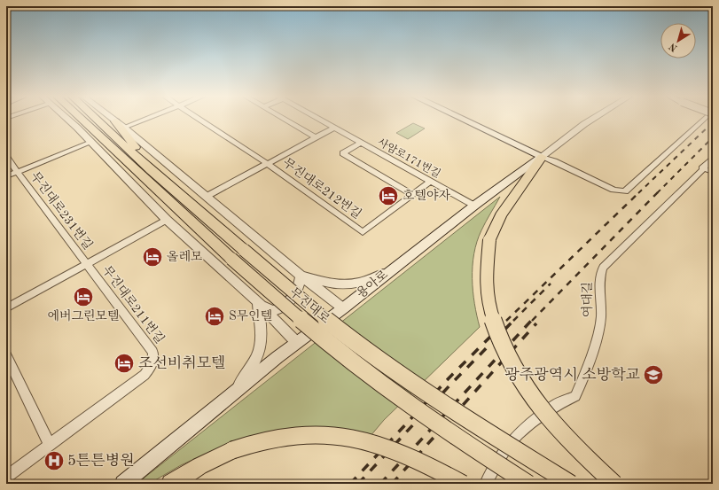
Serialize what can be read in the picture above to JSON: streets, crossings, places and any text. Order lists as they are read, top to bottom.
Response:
{
  "streets": {
    "main road": ["용아로", "무진대로"],
    "street": [
      "사암로171번길",
      "무진대로212번길",
      "무진대로231번길",
      "여대길",
      "무진대로211번길"
    ]
  },
  "crossings": [
    ["사암로171번길", "무진대로212번길"],
    ["사암로171번길", "용아로"],
    ["무진대로212번길", "무진대로"],
    ["무진대로231번길", "무진대로211번길"],
    ["용아로", "무진대로"]
  ],
  "places": {
    "hotel": [
      "호텔야자",
      "올레모",
      "에버그린모텔",
      "S무인텔",
      "조선비취모텔"
    ],
    "school or university": ["광주광역시 소방학교"],
    "hospital": ["5튼튼병원"]
  },
  "north": "bottom left"
}
